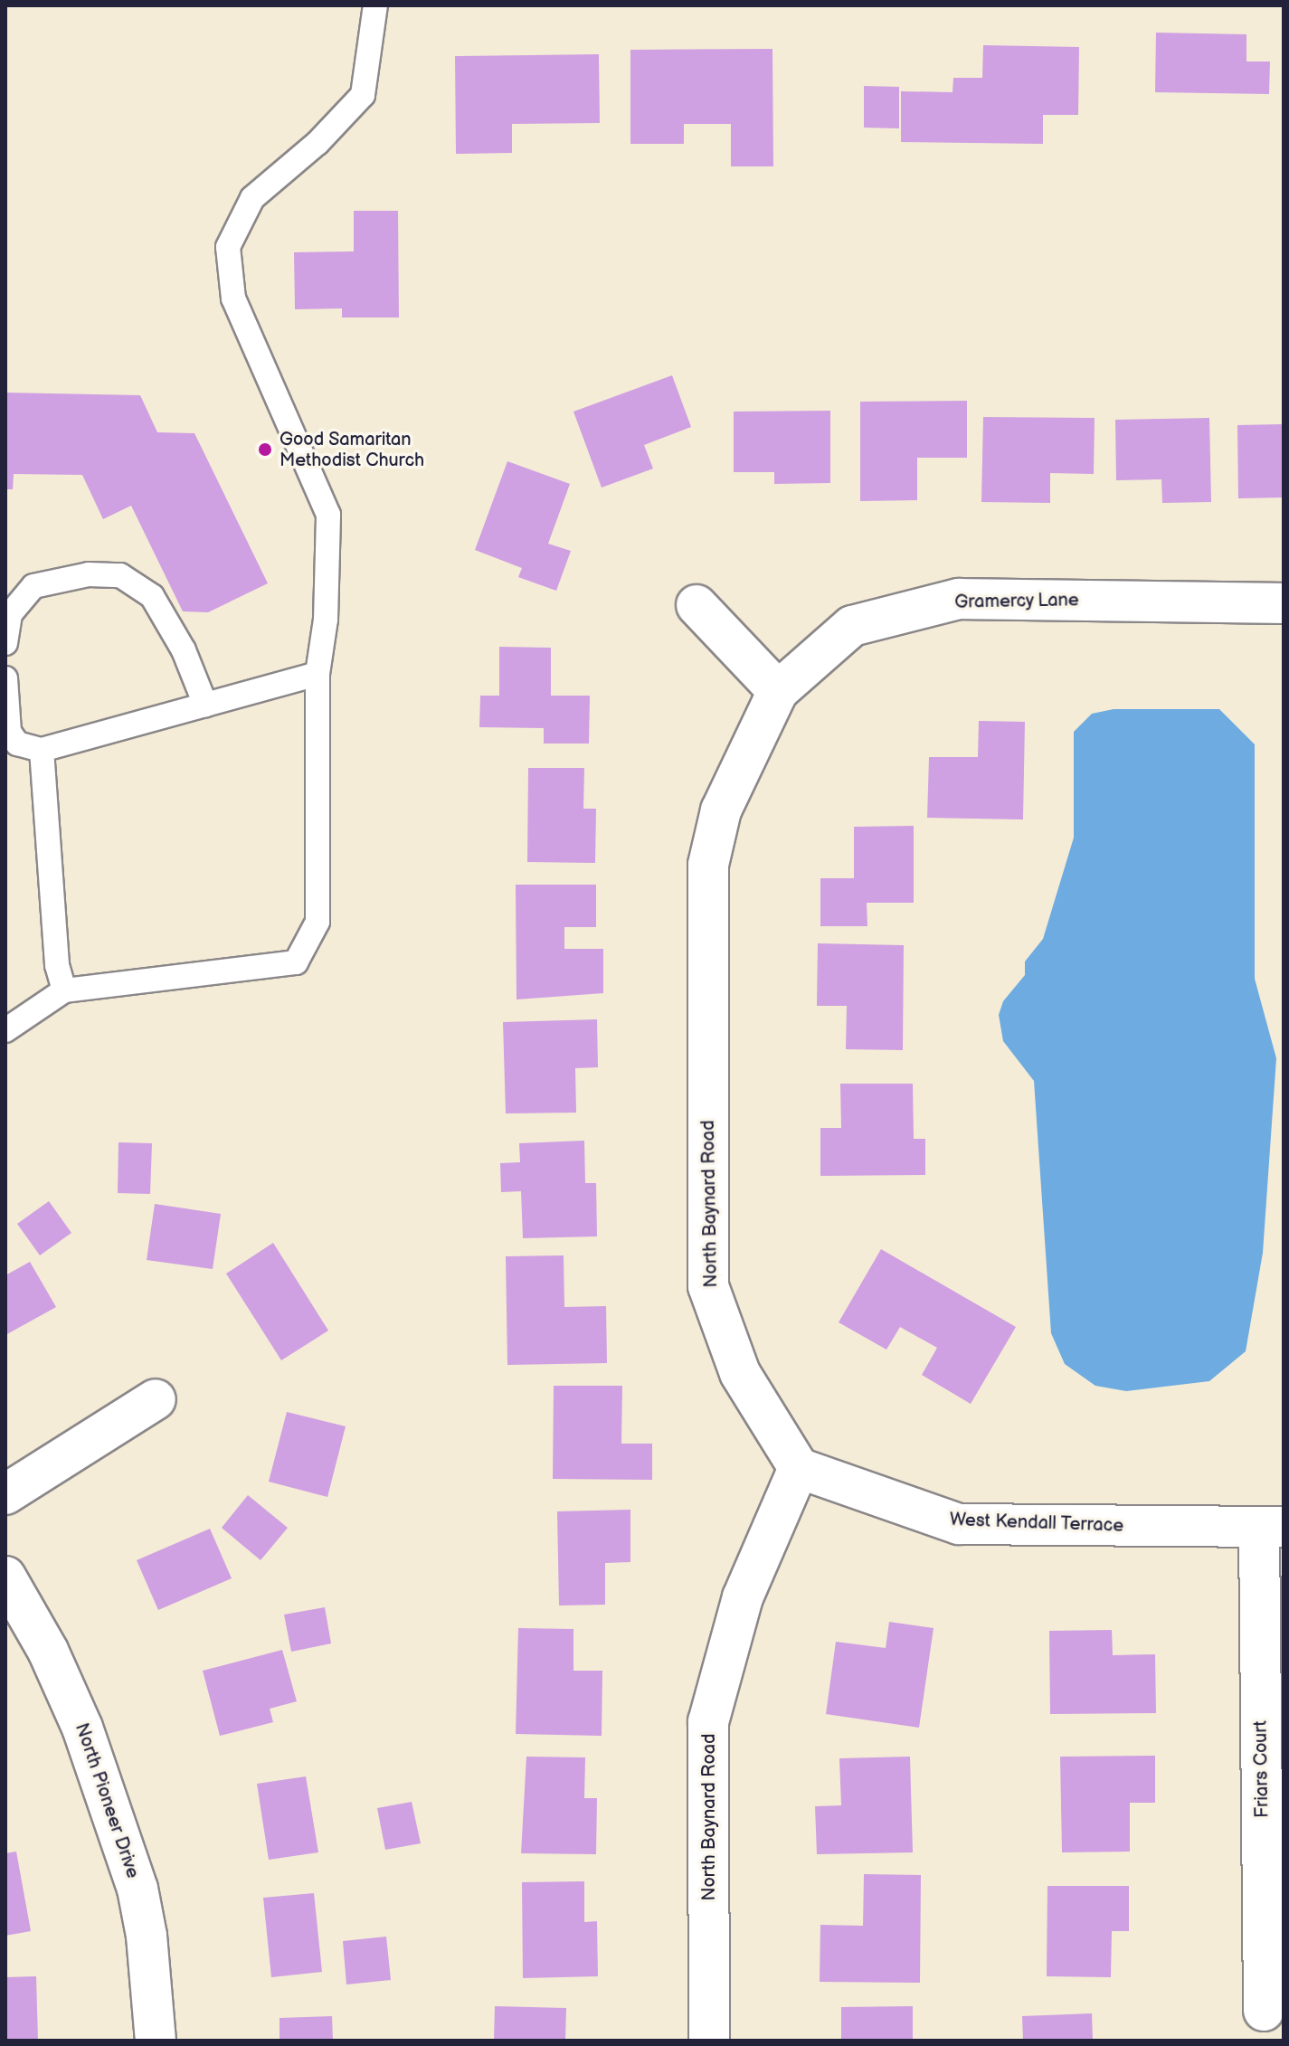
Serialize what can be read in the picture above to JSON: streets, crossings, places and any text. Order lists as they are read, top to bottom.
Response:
{
  "streets": {
    "street": [
      "Gramercy Lane",
      "North Baynard Road",
      "West Kendall Terrace",
      "Friars Court",
      "North Pioneer Drive"
    ]
  },
  "crossings": [
    ["Gramercy Lane", "North Baynard Road"],
    ["North Baynard Road", "West Kendall Terrace"],
    ["West Kendall Terrace", "Friars Court"]
  ],
  "places": ["Good Samaritan Methodist Church"]
}
